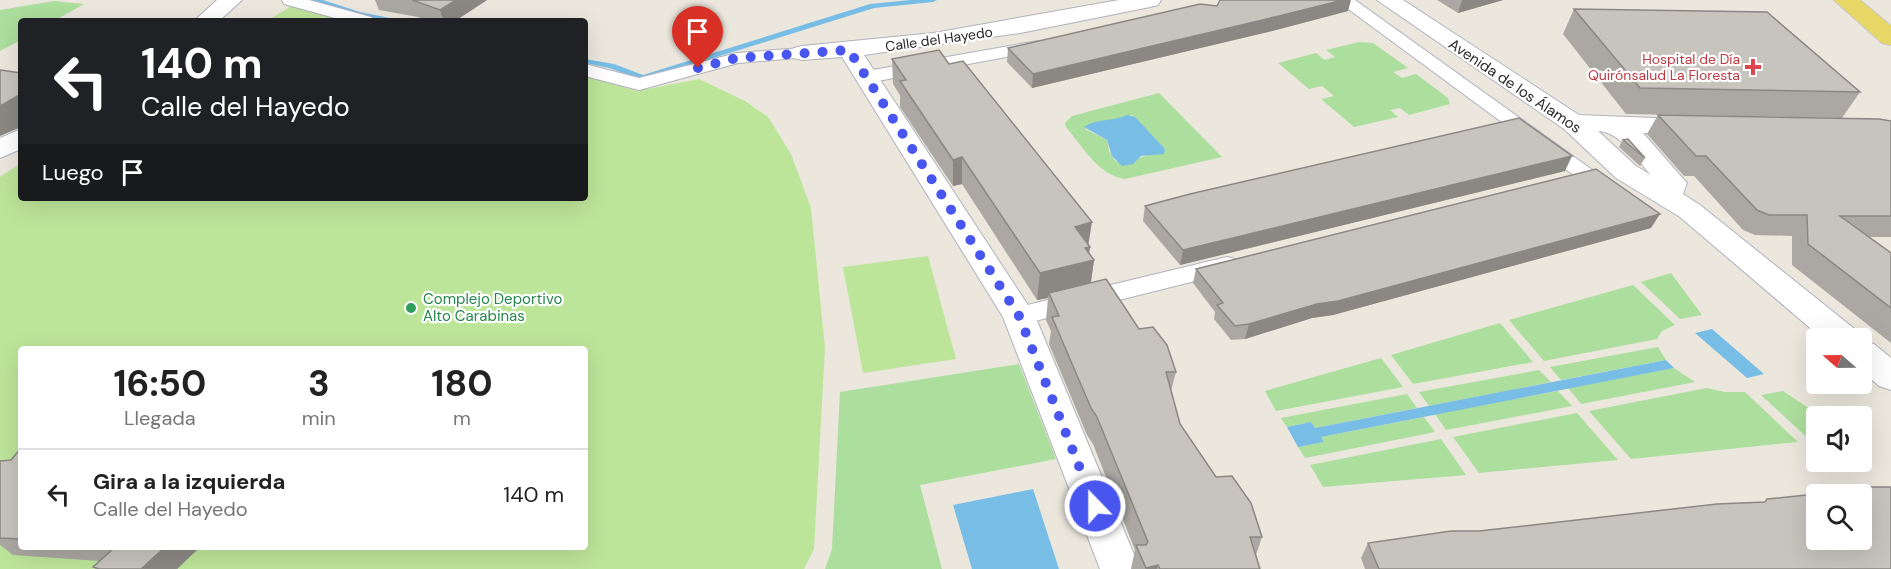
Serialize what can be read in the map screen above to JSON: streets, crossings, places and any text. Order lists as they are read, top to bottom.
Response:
{
  "streets": {
    "street": ["Calle del Hayedo", "Avenida de los Álamos"]
  },
  "places": {
    "health": ["Hospital de Día Quirónsalud La Floresta"],
    "other": ["Complejo Deportivo Alto Carabinas"]
  },
  "north": "left",
  "page": {
    "turn": ["140 m", "Calle del Hayedo"],
    "then": "Luego",
    "eta": [
      "16:50",
      "Llegada",
      "3",
      "min",
      "180",
      "m"
    ],
    "list": [
      {
        "name": "Gira a la izquierda",
        "note": "Calle del Hayedo",
        "value": "140 m"
      }
    ]
  }
}
